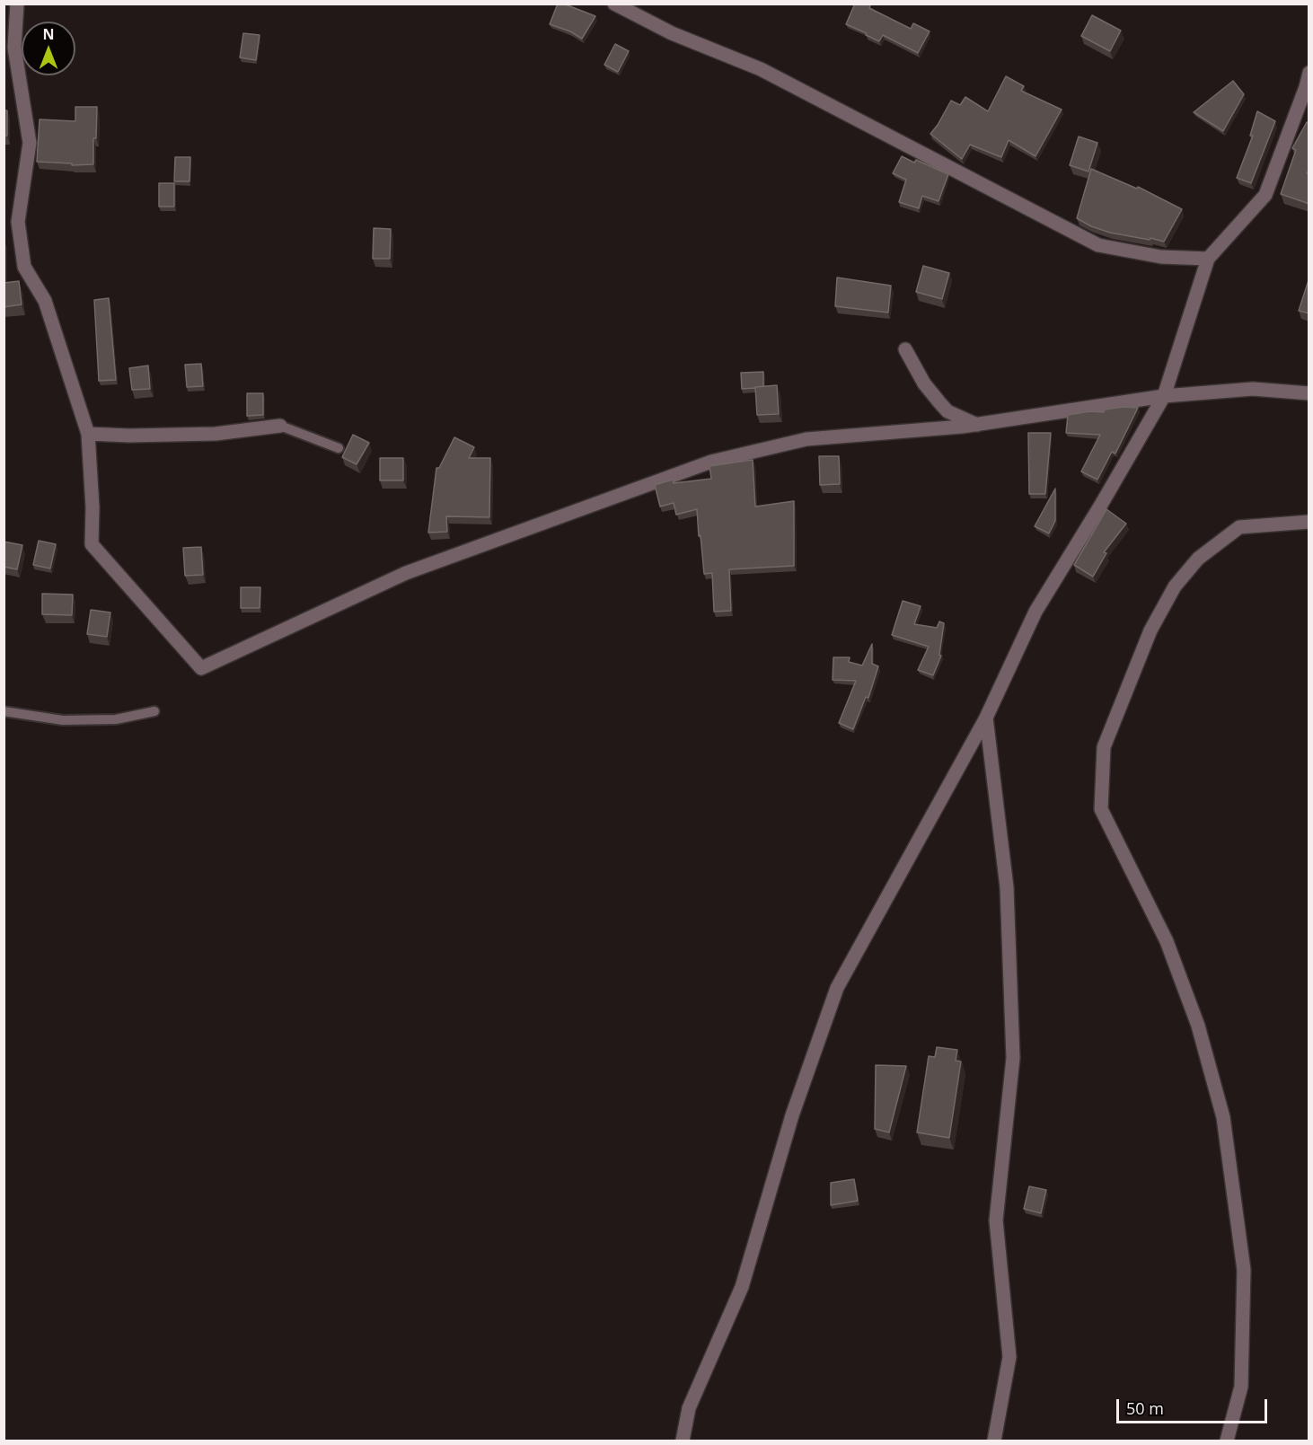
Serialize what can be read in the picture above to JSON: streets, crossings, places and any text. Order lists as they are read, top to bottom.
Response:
{
  "scale_bar": "50 m",
  "north": "top"
}
